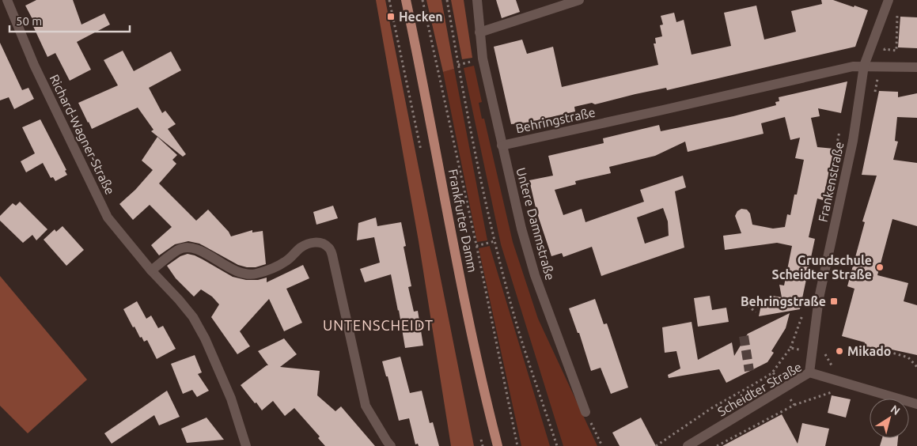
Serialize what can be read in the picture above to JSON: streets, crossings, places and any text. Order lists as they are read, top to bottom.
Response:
{
  "streets": {
    "main road": ["Frankfurter Damm"],
    "street": [
      "Behringstraße",
      "Richard-Wagner-Straße",
      "Frankenstraße",
      "Untere Dammstraße",
      "Scheidter Straße"
    ]
  },
  "crossings": [
    ["Behringstraße", "Frankenstraße"],
    ["Behringstraße", "Untere Dammstraße"],
    ["Frankenstraße", "Scheidter Straße"]
  ],
  "districts": ["UNTENSCHEIDT"],
  "places": {
    "transit": ["Hecken", "Behringstraße"],
    "other": ["Grundschule Scheidter Straße", "Mikado"]
  },
  "scale_bar": "50 m",
  "north": "top right"
}
